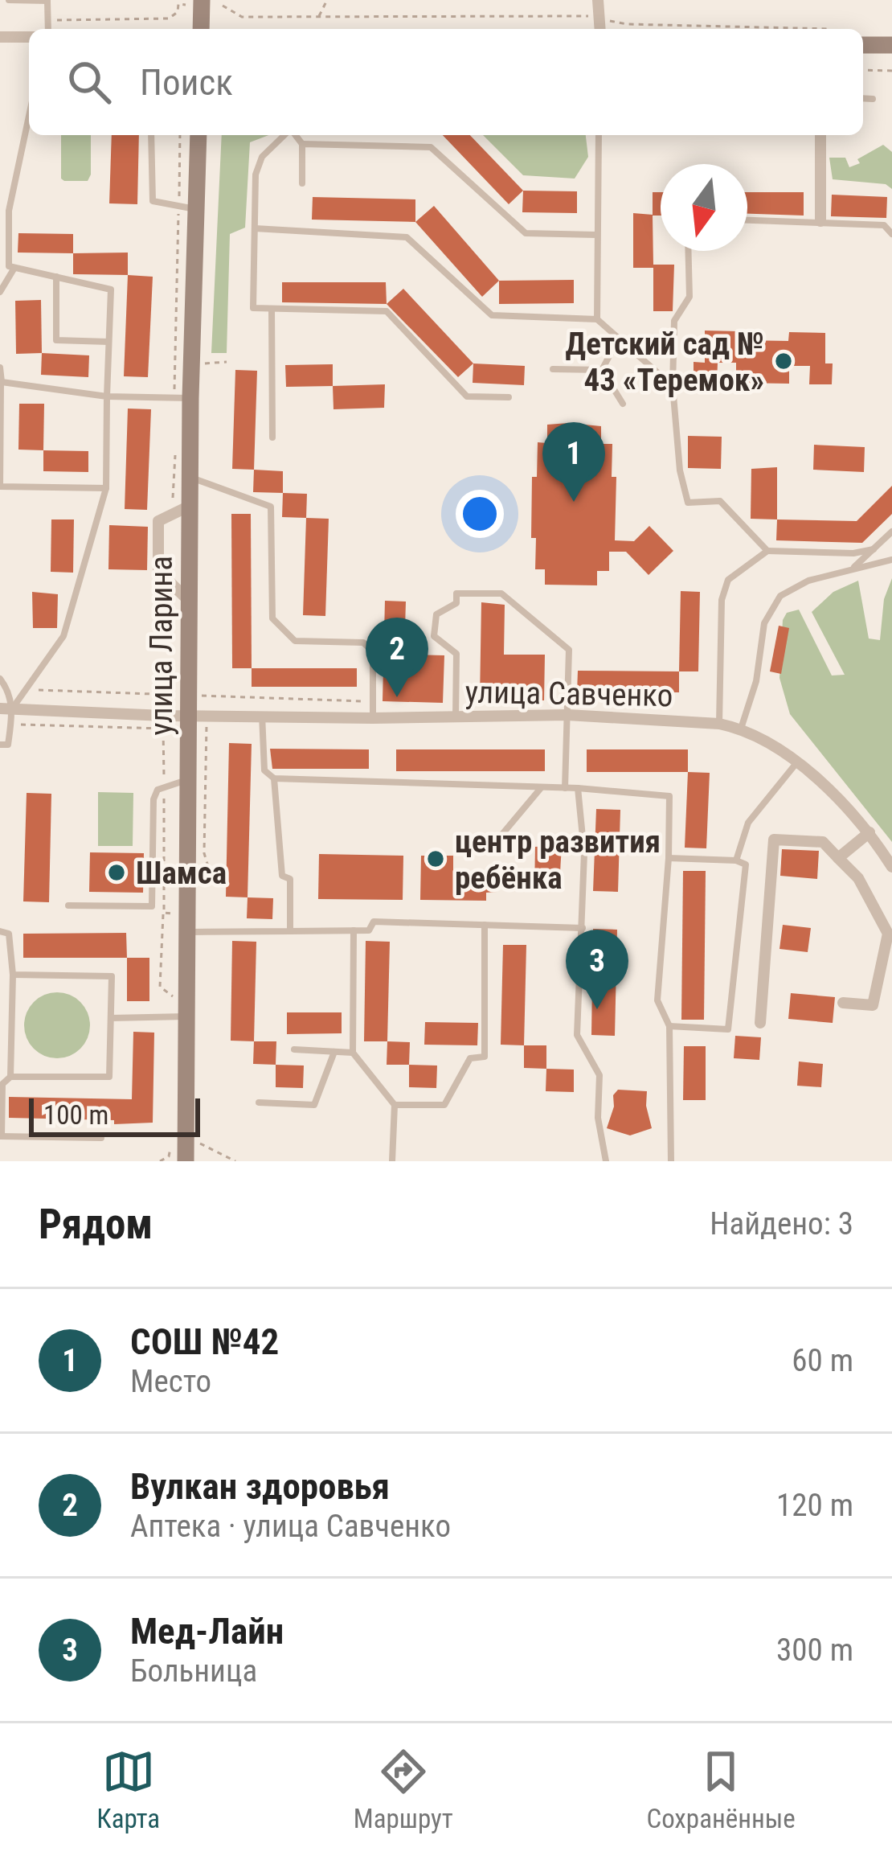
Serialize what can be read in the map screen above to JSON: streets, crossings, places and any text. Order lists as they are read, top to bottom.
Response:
{
  "streets": {
    "main road": ["улица Ларина"],
    "street": ["улица Савченко"]
  },
  "crossings": [
    ["улица Ларина", "улица Савченко"]
  ],
  "places": ["Детский сад № 43 «Теремок»", "центр развития ребёнка", "Шамса"],
  "scale_bar": "100 m",
  "north": "bottom",
  "page": {
    "search": "Поиск",
    "pins": ["1", "2", "3"],
    "scale": "100 m",
    "heading": ["Рядом", "Найдено: 3"],
    "list": [
      {
        "mark": "1",
        "name": "СОШ №42",
        "note": "Место",
        "value": "60 m"
      },
      {
        "mark": "2",
        "name": "Вулкан здоровья",
        "note": "Аптека · улица Савченко",
        "value": "120 m"
      },
      {
        "mark": "3",
        "name": "Мед-Лайн",
        "note": "Больница",
        "value": "300 m"
      }
    ],
    "nav": ["Карта", "Маршрут", "Сохранённые"]
  }
}
